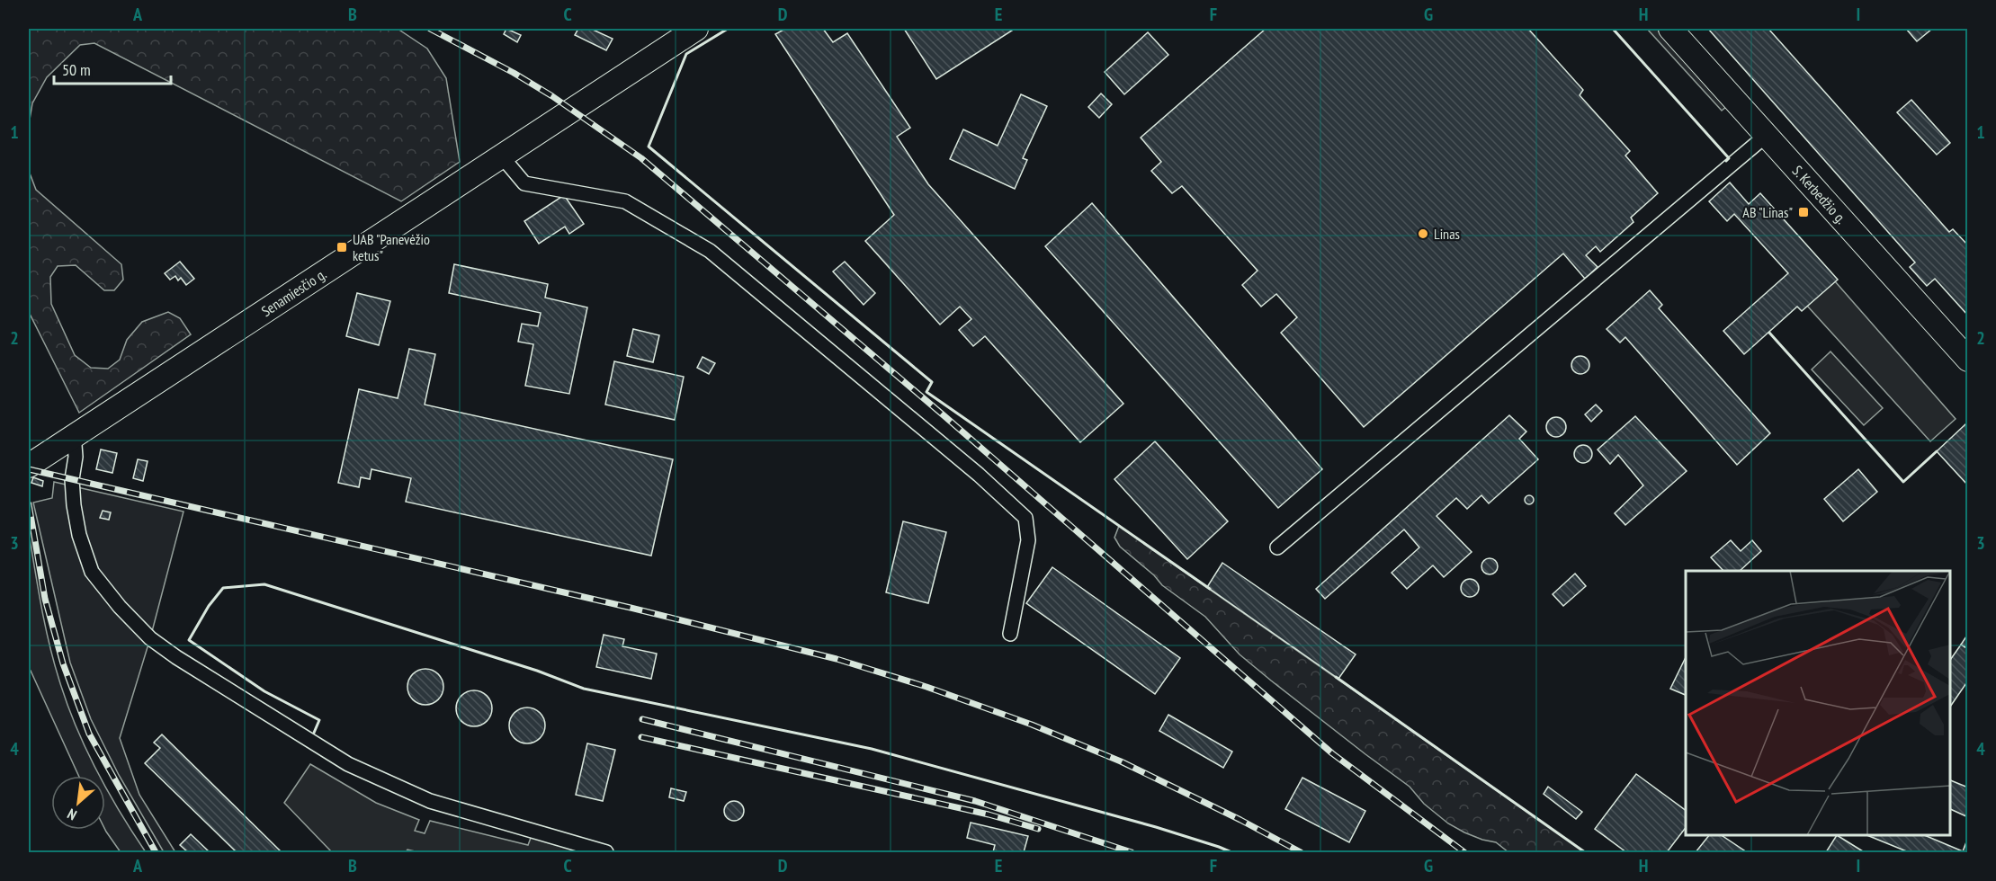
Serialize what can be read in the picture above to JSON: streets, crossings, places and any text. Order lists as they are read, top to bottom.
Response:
{
  "streets": {
    "main road": ["S. Kerbedžio g.", "Senamiesčio g."]
  },
  "places": {
    "transit": ["AB \"Linas\"", "UAB \"Panevėžio ketus\""],
    "other": ["Linas"]
  },
  "scale_bar": "50 m",
  "north": "bottom left",
  "grid": {
    "columns": [
      "A",
      "B",
      "C",
      "D",
      "E",
      "F",
      "G",
      "H",
      "I"
    ],
    "rows": [
      "1",
      "2",
      "3",
      "4"
    ]
  }
}
